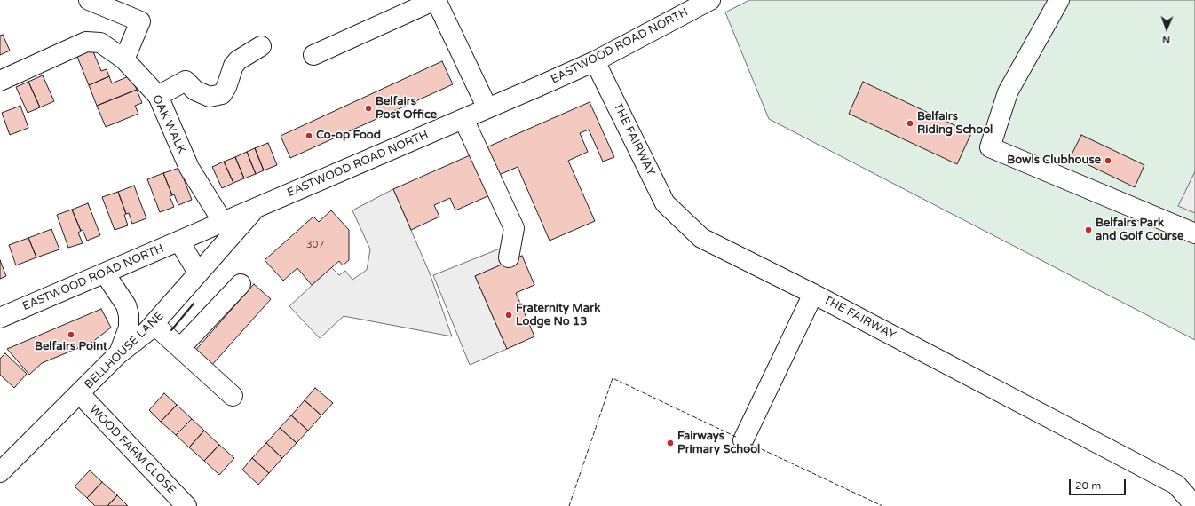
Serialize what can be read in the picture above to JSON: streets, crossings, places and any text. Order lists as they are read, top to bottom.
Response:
{
  "streets": {
    "street": [
      "EASTWOOD ROAD NORTH",
      "OAK WALK",
      "THE FAIRWAY",
      "BELLHOUSE LANE",
      "WOOD FARM CLOSE"
    ]
  },
  "crossings": [
    ["EASTWOOD ROAD NORTH", "OAK WALK"],
    ["EASTWOOD ROAD NORTH", "THE FAIRWAY"],
    ["EASTWOOD ROAD NORTH", "BELLHOUSE LANE"],
    ["BELLHOUSE LANE", "WOOD FARM CLOSE"]
  ],
  "places": [
    "Belfairs Post Office",
    "Belfairs Riding School",
    "Co-op Food",
    "Bowls Clubhouse",
    "Belfairs Park and Golf Course",
    "Fraternity Mark Lodge No 13",
    "Belfairs Point",
    "Fairways Primary School"
  ],
  "house_numbers": ["307"],
  "scale_bar": "20 m",
  "north": "bottom"
}
